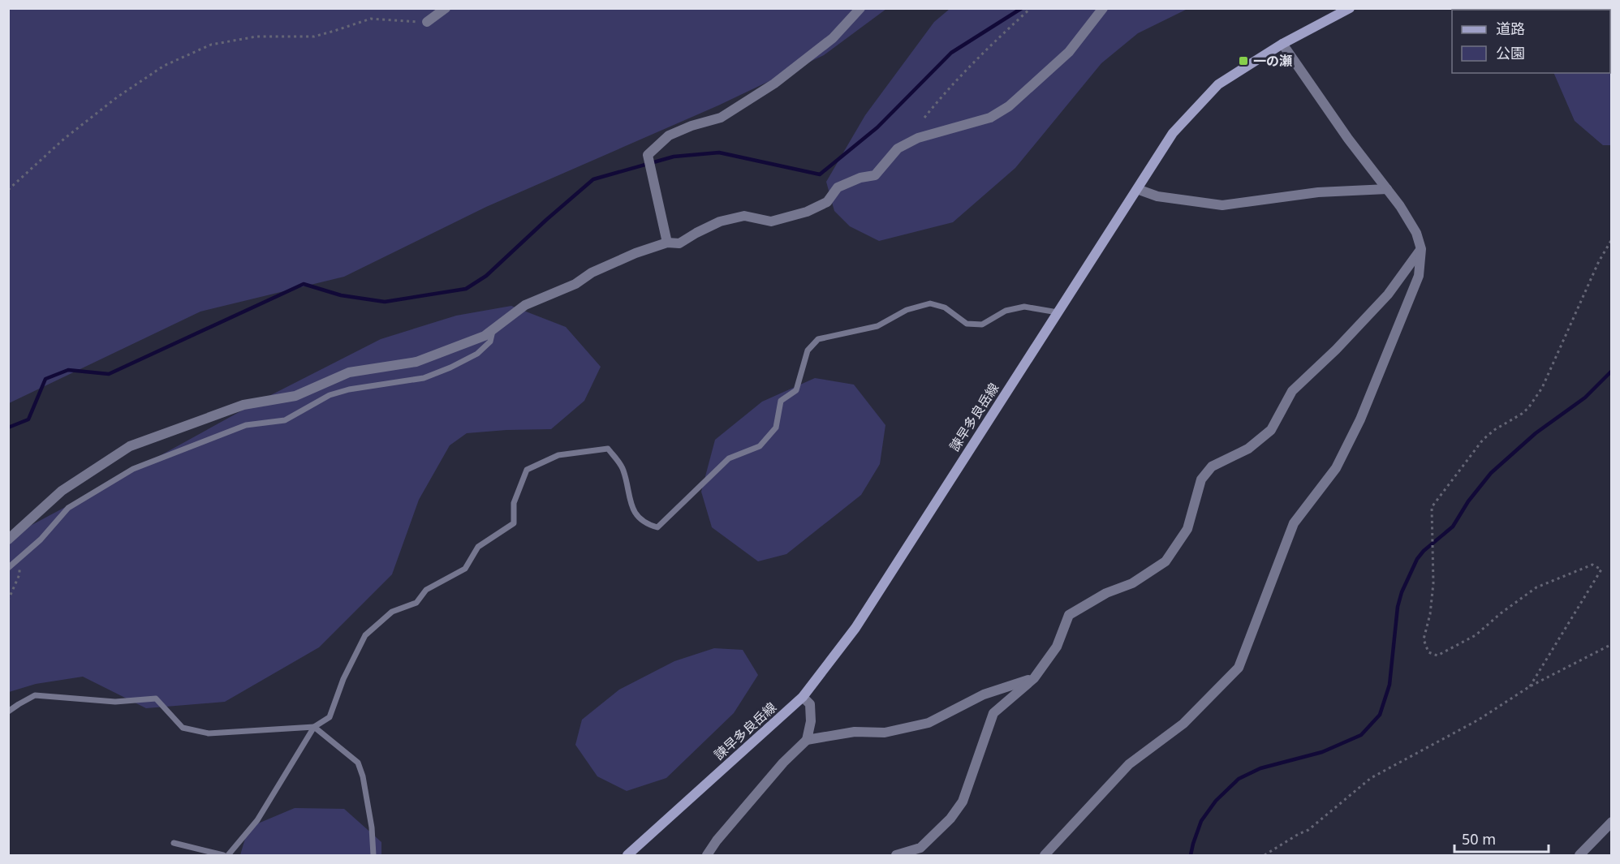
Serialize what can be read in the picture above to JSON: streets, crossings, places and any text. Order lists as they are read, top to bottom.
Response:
{
  "streets": {
    "main road": ["諫早多良岳線"]
  },
  "places": {
    "transit": ["一の瀬"]
  },
  "legend": ["道路", "公園"],
  "scale_bar": "50 m"
}
